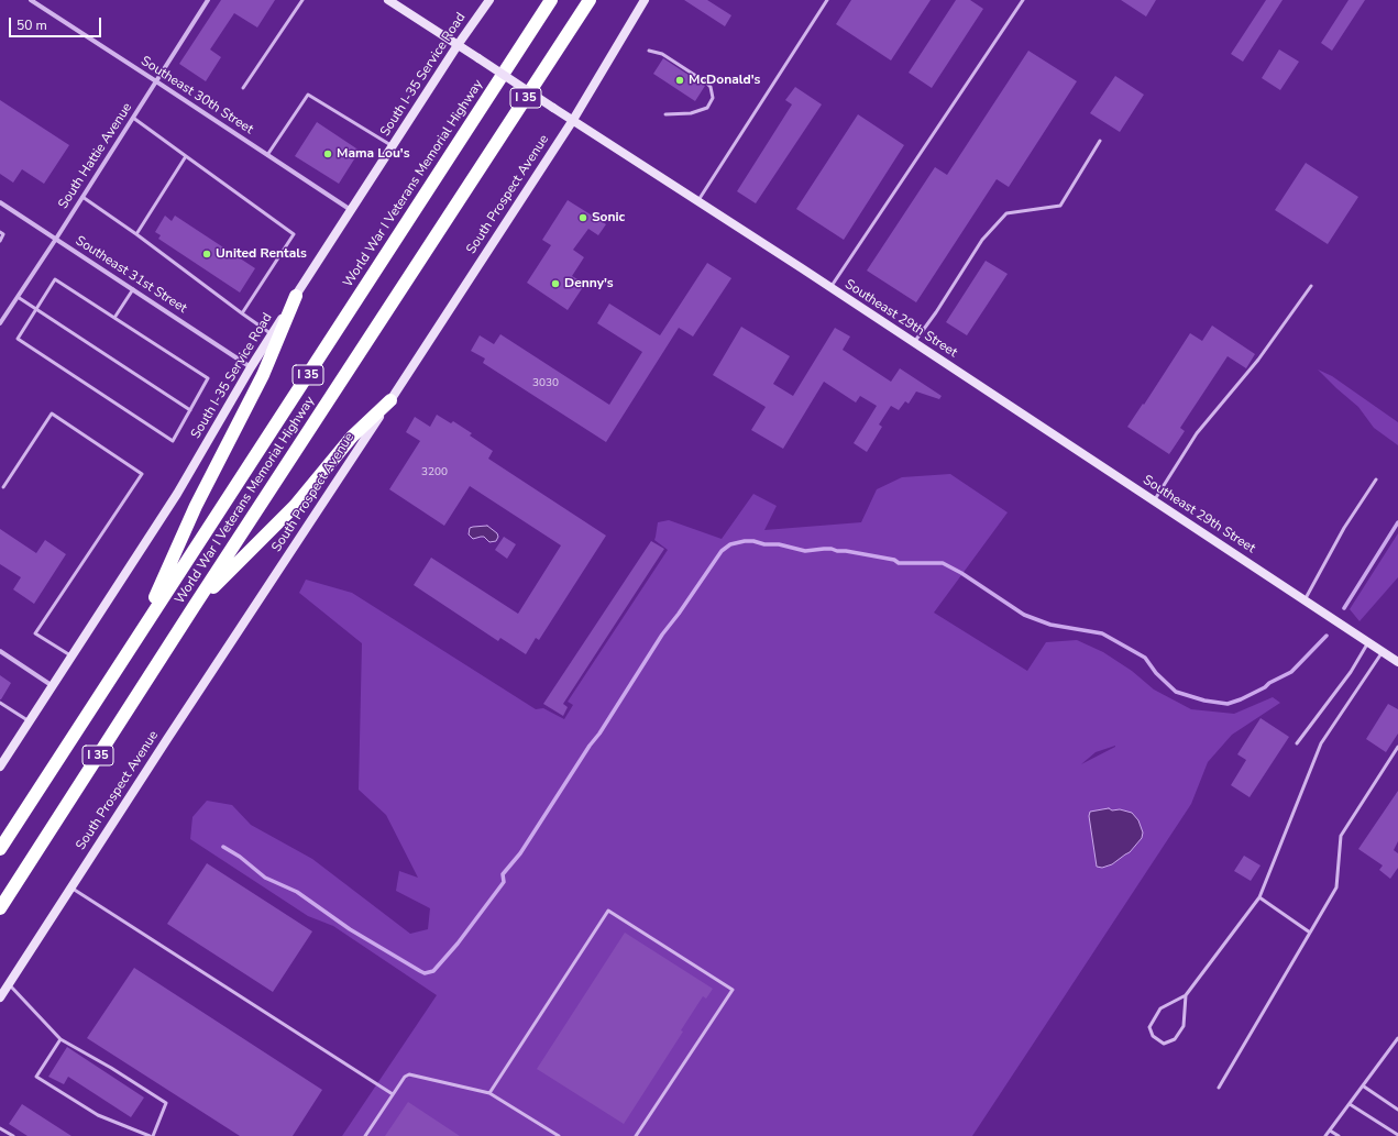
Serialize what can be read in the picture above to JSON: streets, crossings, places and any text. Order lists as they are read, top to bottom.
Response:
{
  "streets": {
    "highway": ["I 35", "World War I Veterans Memorial Highway"],
    "main road": ["South I-35 Service Road", "South Prospect Avenue", "Southeast 29th Street"],
    "street": ["Southeast 30th Street", "South Hattie Avenue", "Southeast 31st Street"]
  },
  "crossings": [
    ["South I-35 Service Road", "Southeast 30th Street"],
    ["South I-35 Service Road", "Southeast 31st Street"],
    ["South I-35 Service Road", "Southeast 29th Street"],
    ["Southeast 30th Street", "South Hattie Avenue"],
    ["South Hattie Avenue", "Southeast 31st Street"],
    ["South Prospect Avenue", "Southeast 29th Street"]
  ],
  "places": [
    "McDonald's",
    "Mama Lou's",
    "Sonic",
    "United Rentals",
    "Denny's"
  ],
  "house_numbers": ["3030", "3200"],
  "scale_bar": "50 m"
}
